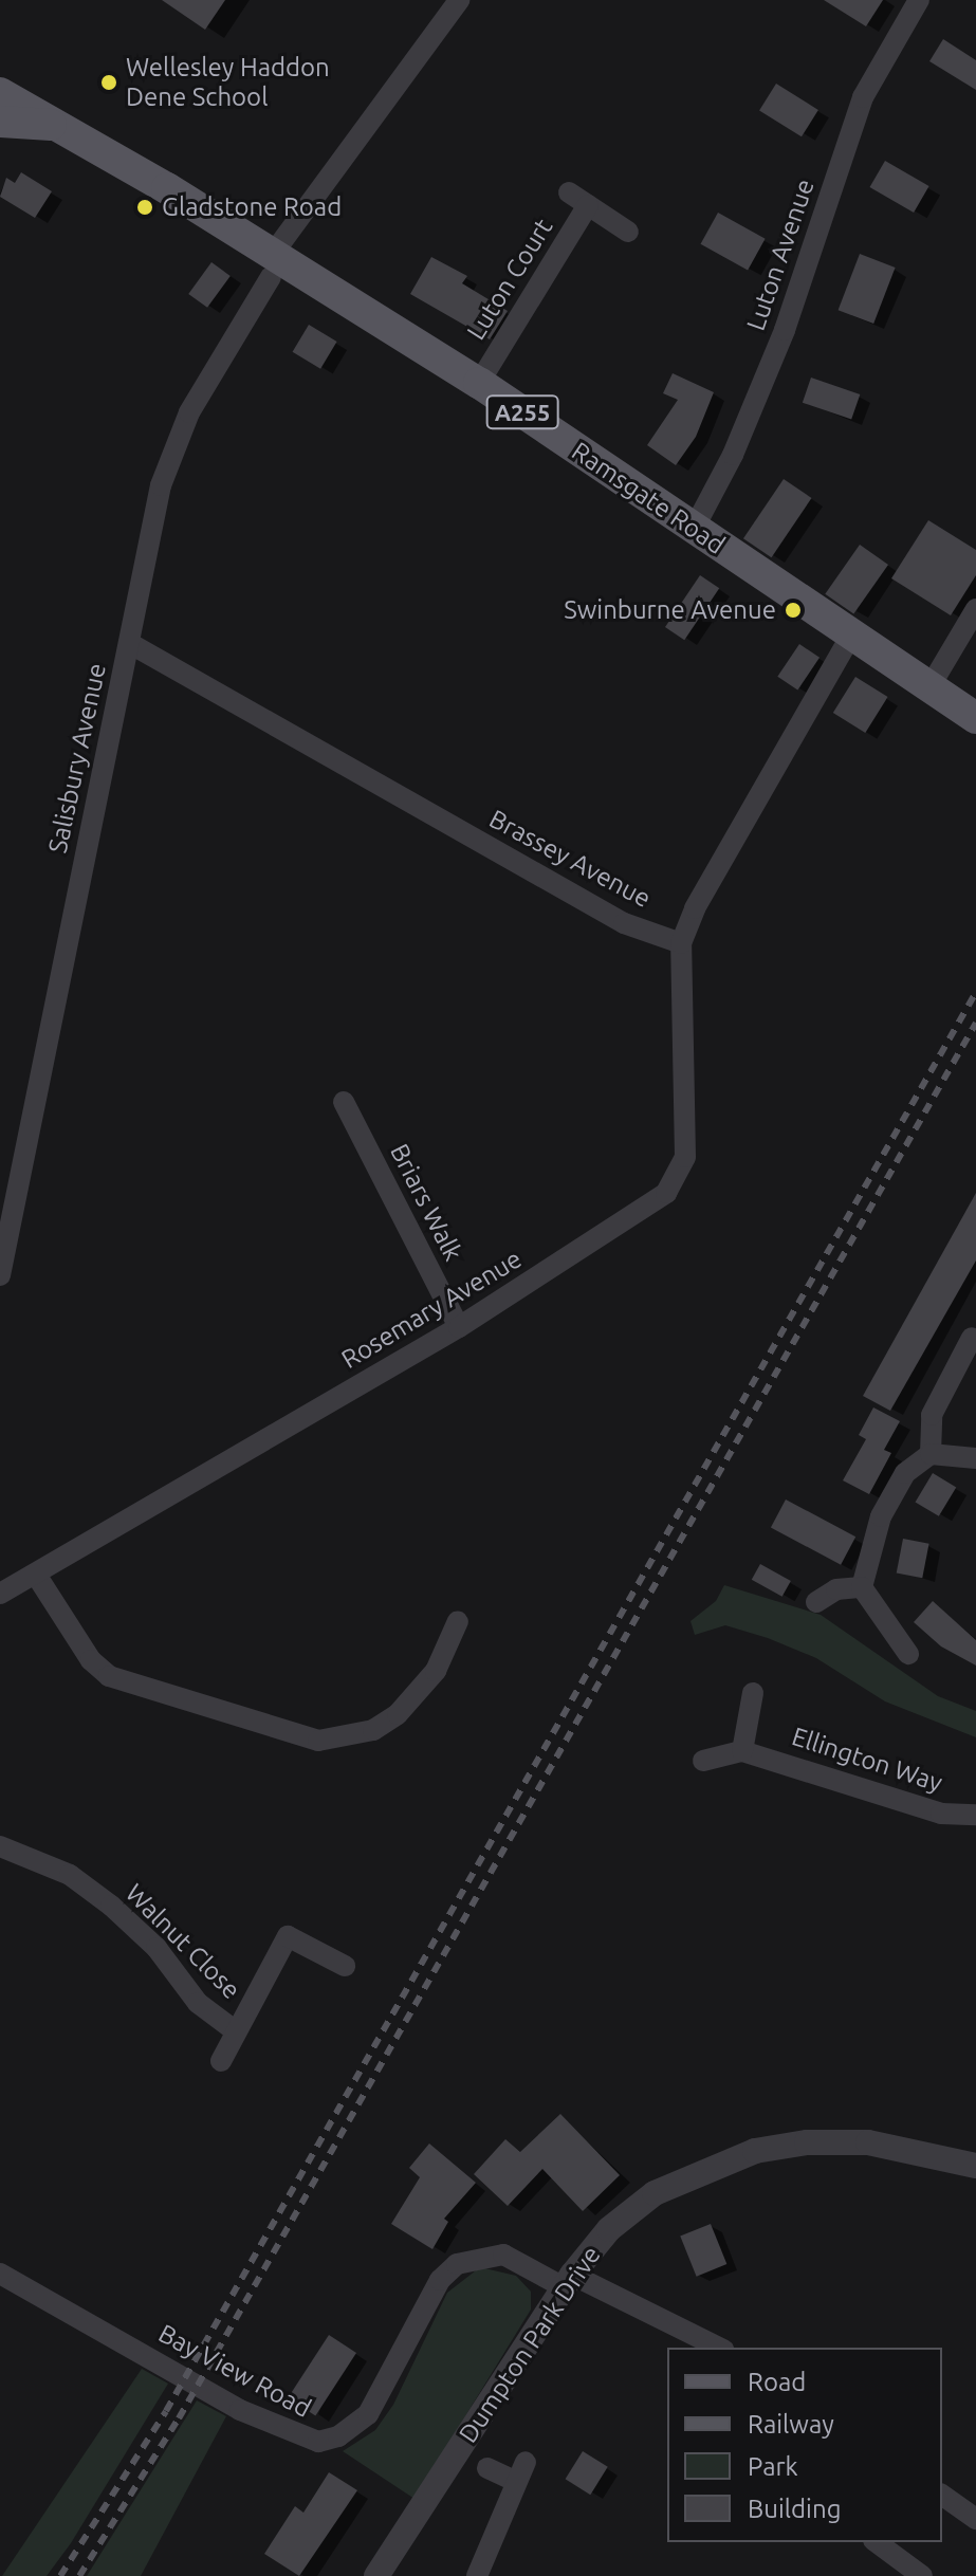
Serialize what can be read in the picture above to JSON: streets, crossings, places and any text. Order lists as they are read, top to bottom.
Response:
{
  "streets": {
    "main road": ["A255", "Ramsgate Road"],
    "street": [
      "Luton Avenue",
      "Luton Court",
      "Salisbury Avenue",
      "Brassey Avenue",
      "Briars Walk",
      "Rosemary Avenue",
      "Ellington Way",
      "Walnut Close",
      "Dumpton Park Drive",
      "Bay View Road"
    ]
  },
  "crossings": [
    ["Luton Avenue", "Ramsgate Road"],
    ["Luton Court", "Ramsgate Road"],
    ["Ramsgate Road", "Salisbury Avenue"],
    ["Salisbury Avenue", "Brassey Avenue"],
    ["Brassey Avenue", "Rosemary Avenue"],
    ["Briars Walk", "Rosemary Avenue"],
    ["Dumpton Park Drive", "Bay View Road"]
  ],
  "places": ["Wellesley Haddon Dene School", "Gladstone Road", "Swinburne Avenue"],
  "legend": [
    "Road",
    "Railway",
    "Park",
    "Building"
  ]
}
